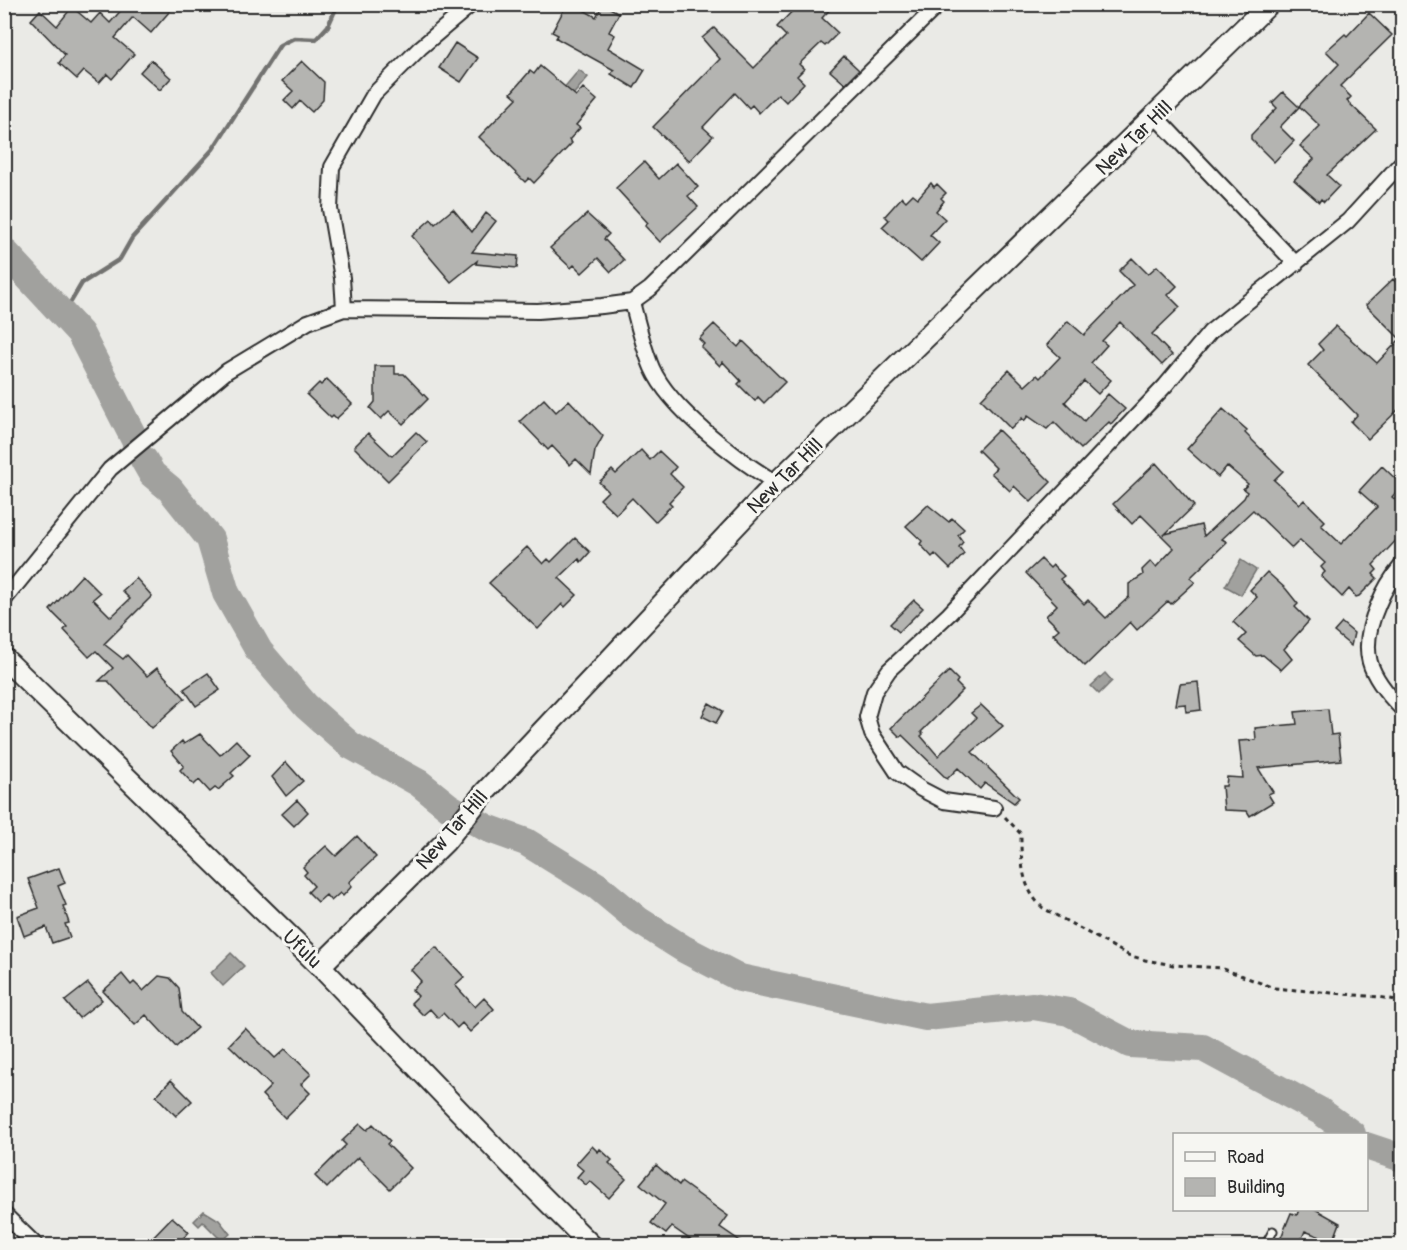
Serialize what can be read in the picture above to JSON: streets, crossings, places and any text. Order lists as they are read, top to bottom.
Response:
{
  "streets": {
    "street": ["New Tar Hill", "Ufulu"]
  },
  "crossings": [
    ["New Tar Hill", "Ufulu"]
  ],
  "legend": ["Road", "Building"]
}
